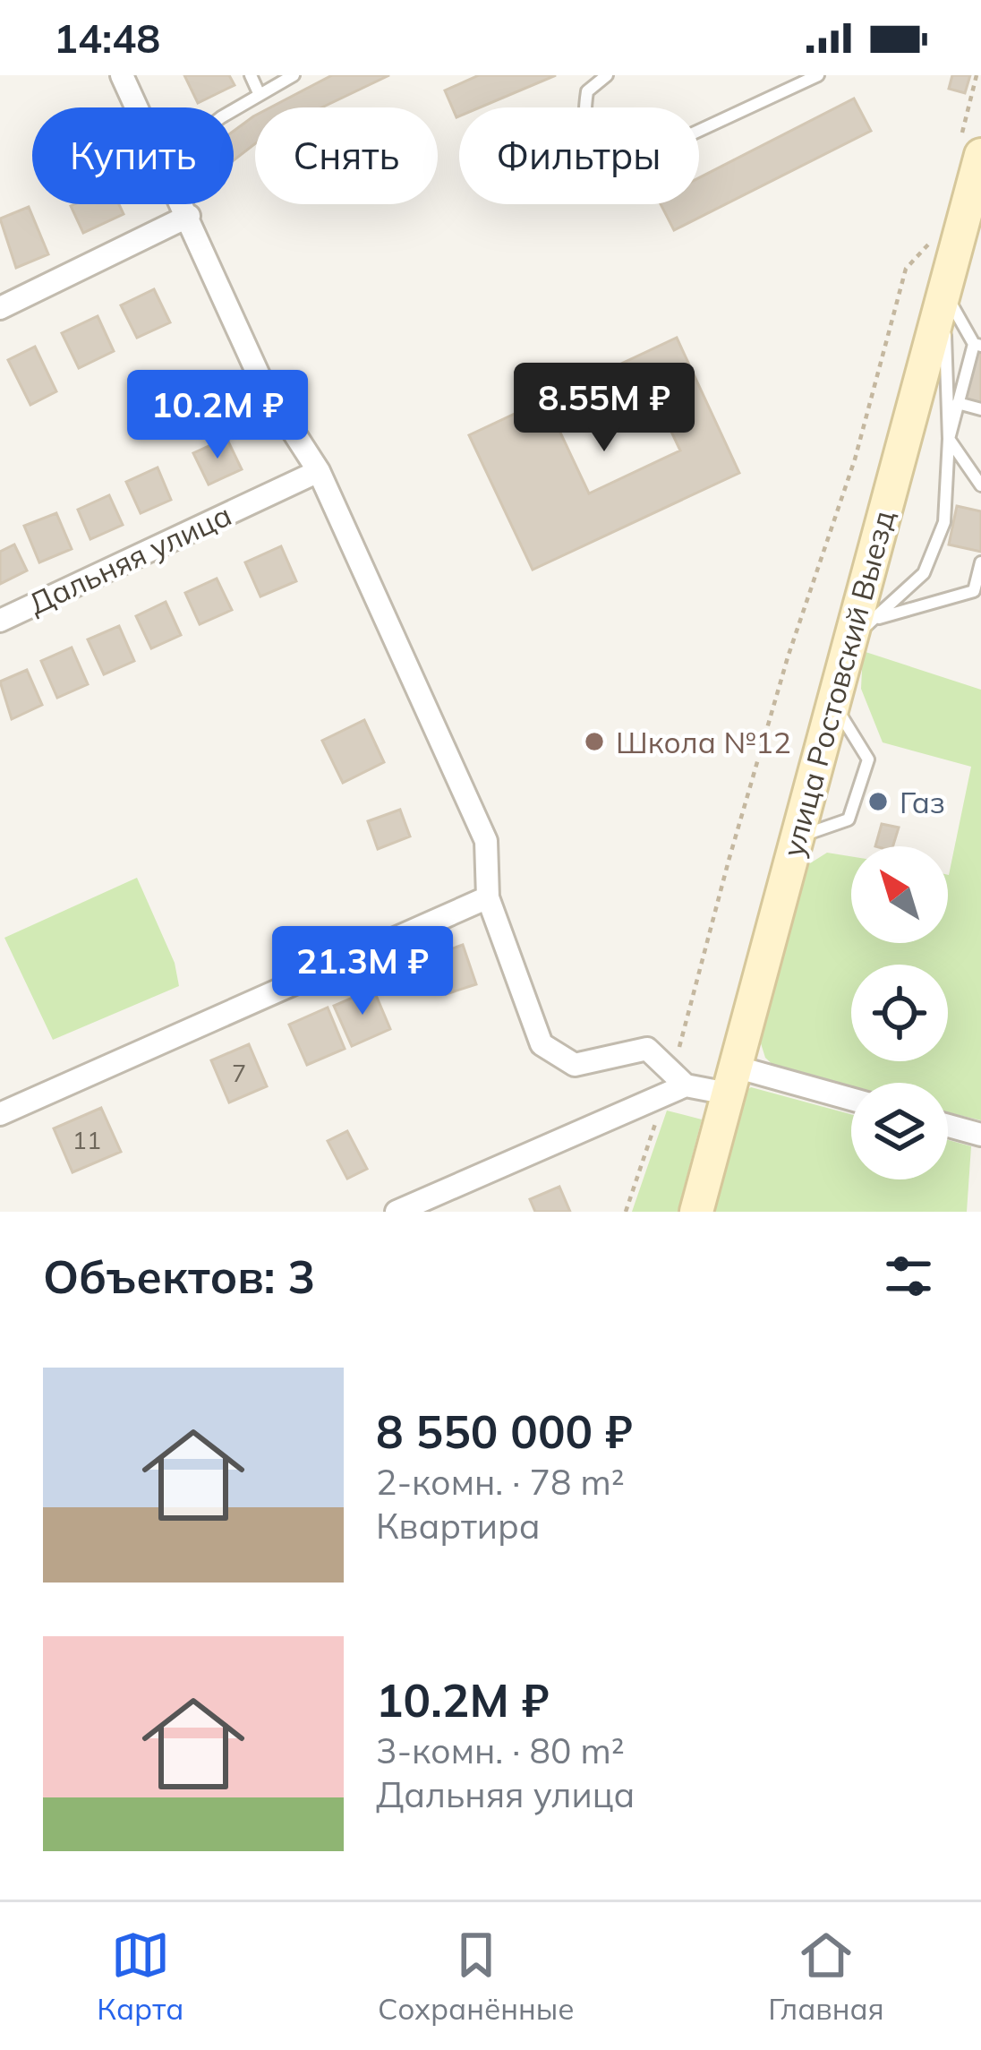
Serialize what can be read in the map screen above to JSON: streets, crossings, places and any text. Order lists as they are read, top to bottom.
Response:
{
  "streets": {
    "main road": ["улица Ростовский Выезд"],
    "street": ["Дальняя улица"]
  },
  "places": ["Школа №12", "Газ"],
  "house_numbers": ["7", "11"],
  "north": "top left",
  "page": {
    "status": "14:48",
    "chip": ["Купить", "Снять", "Фильтры"],
    "price": ["8.55M ₽", "10.2M ₽", "21.3M ₽"],
    "heading": "Объектов: 3",
    "list": [
      {
        "name": "8 550 000 ₽",
        "note": "2-комн. · 78 m² · Квартира"
      },
      {
        "name": "10.2M ₽",
        "note": "3-комн. · 80 m² · Дальняя улица"
      }
    ],
    "tabs": ["Карта", "Сохранённые", "Главная"]
  }
}
